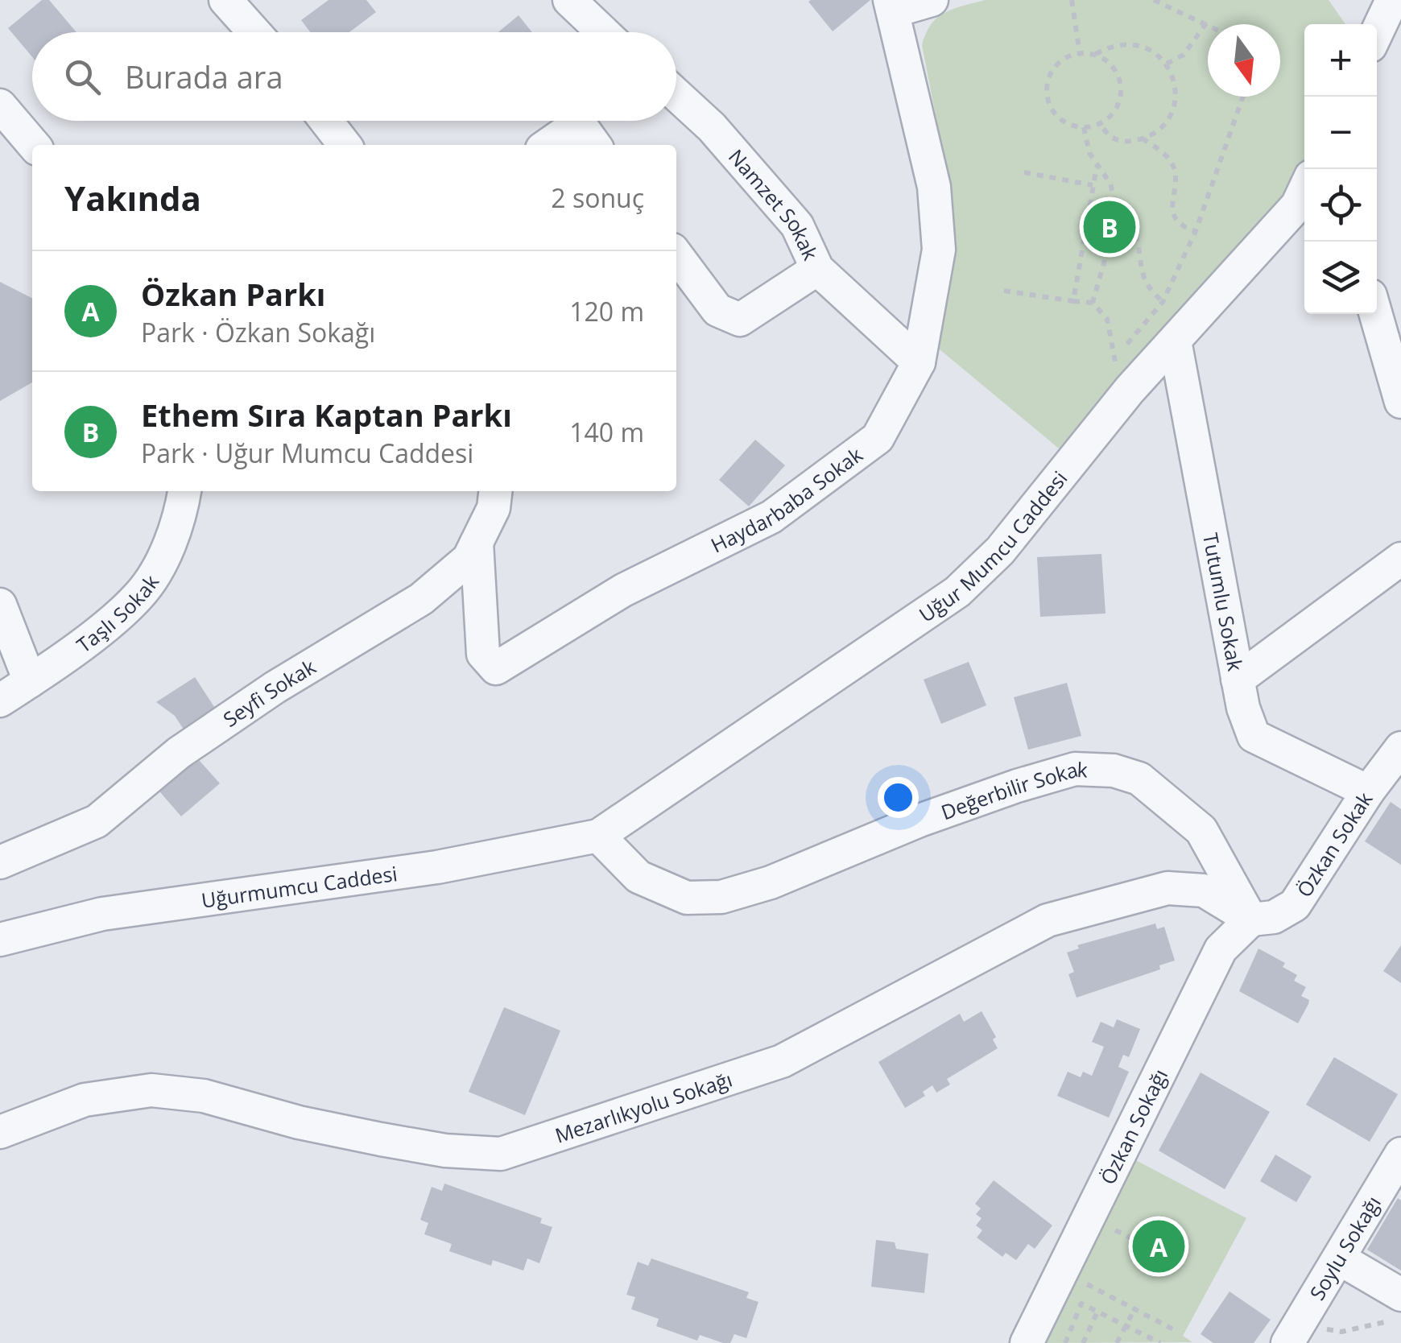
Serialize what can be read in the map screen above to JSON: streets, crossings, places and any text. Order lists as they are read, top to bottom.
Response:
{
  "streets": {
    "street": [
      "Namzet Sokak",
      "Haydarbaba Sokak",
      "Uğur Mumcu Caddesi",
      "Tutumlu Sokak",
      "Taşlı Sokak",
      "Seyfi Sokak",
      "Değerbilir Sokak",
      "Özkan Sokak",
      "Uğurmumcu Caddesi",
      "Mezarlıkyolu Sokağı",
      "Özkan Sokağı",
      "Soylu Sokağı"
    ]
  },
  "crossings": [
    ["Namzet Sokak", "Haydarbaba Sokak"],
    ["Haydarbaba Sokak", "Seyfi Sokak"],
    ["Uğur Mumcu Caddesi", "Tutumlu Sokak"],
    ["Uğur Mumcu Caddesi", "Değerbilir Sokak"],
    ["Uğur Mumcu Caddesi", "Uğurmumcu Caddesi"],
    ["Tutumlu Sokak", "Özkan Sokak"],
    ["Değerbilir Sokak", "Özkan Sokak"],
    ["Değerbilir Sokak", "Uğurmumcu Caddesi"],
    ["Değerbilir Sokak", "Mezarlıkyolu Sokağı"],
    ["Değerbilir Sokak", "Özkan Sokağı"],
    ["Özkan Sokak", "Mezarlıkyolu Sokağı"],
    ["Özkan Sokak", "Özkan Sokağı"],
    ["Mezarlıkyolu Sokağı", "Özkan Sokağı"]
  ],
  "north": "bottom",
  "page": {
    "map_buttons": ["+", "−"],
    "search": "Burada ara",
    "heading": ["Yakında", "2 sonuç"],
    "pins": ["B", "A"],
    "list": [
      {
        "mark": "A",
        "name": "Özkan Parkı",
        "note": "Park · Özkan Sokağı",
        "value": "120 m"
      },
      {
        "mark": "B",
        "name": "Ethem Sıra Kaptan Parkı",
        "note": "Park · Uğur Mumcu Caddesi",
        "value": "140 m"
      }
    ]
  }
}
